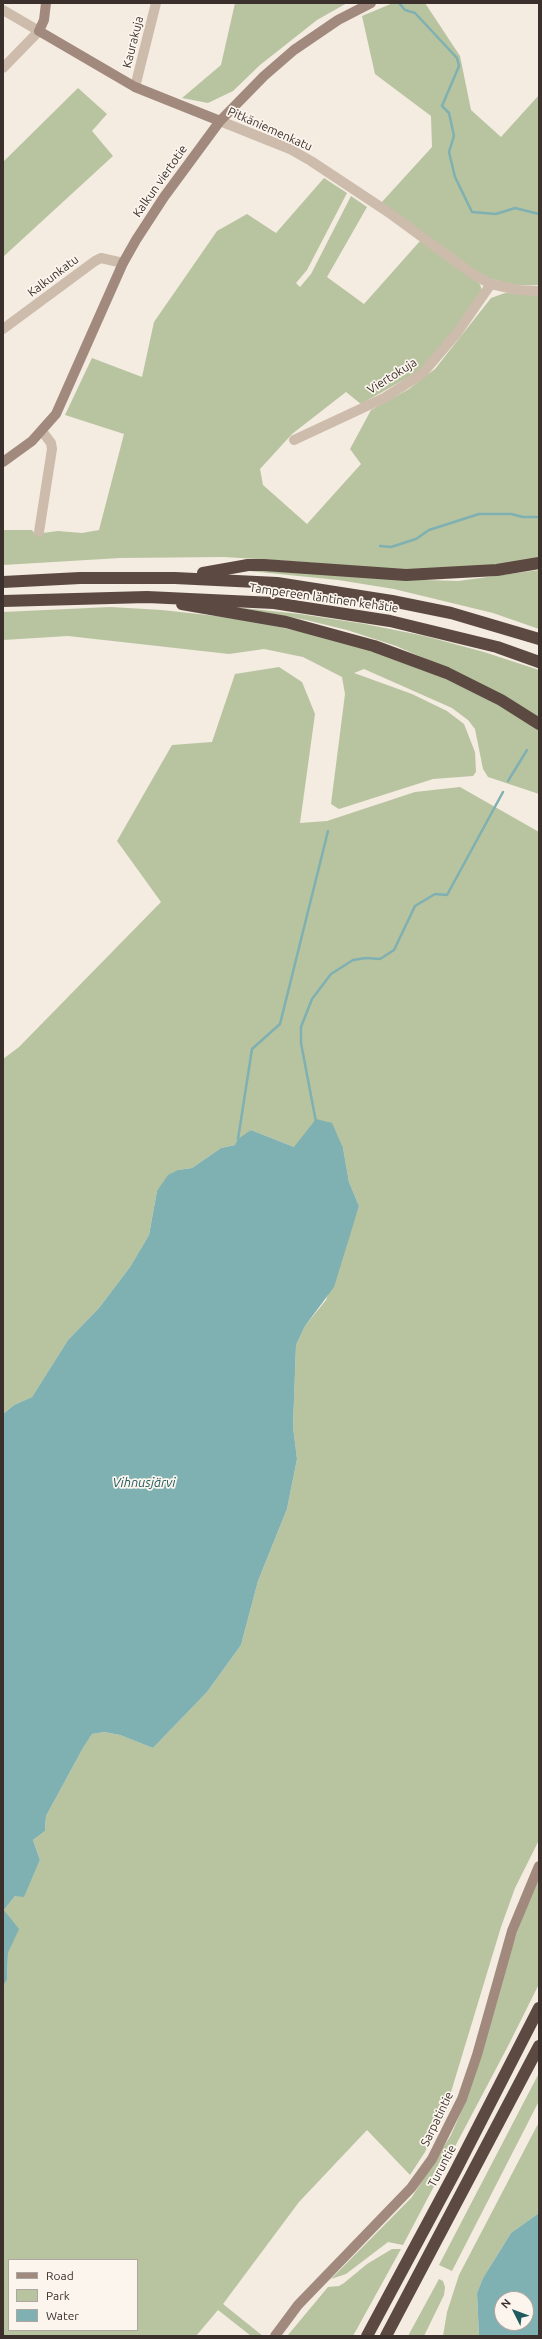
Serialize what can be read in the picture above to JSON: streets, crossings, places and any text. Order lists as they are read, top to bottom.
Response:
{
  "streets": {
    "highway": ["Tampereen läntinen kehätie", "Turuntie"],
    "street": [
      "Kaurakuja",
      "Pitkäniemenkatu",
      "Kalkun viertotie",
      "Kalkunkatu",
      "Viertokuja",
      "Sarpatintie"
    ]
  },
  "crossings": [
    ["Kaurakuja", "Pitkäniemenkatu"],
    ["Pitkäniemenkatu", "Kalkun viertotie"],
    ["Pitkäniemenkatu", "Viertokuja"],
    ["Kalkun viertotie", "Kalkunkatu"]
  ],
  "water": ["Vihnusjärvi"],
  "legend": ["Road", "Park", "Water"],
  "north": "top left"
}
